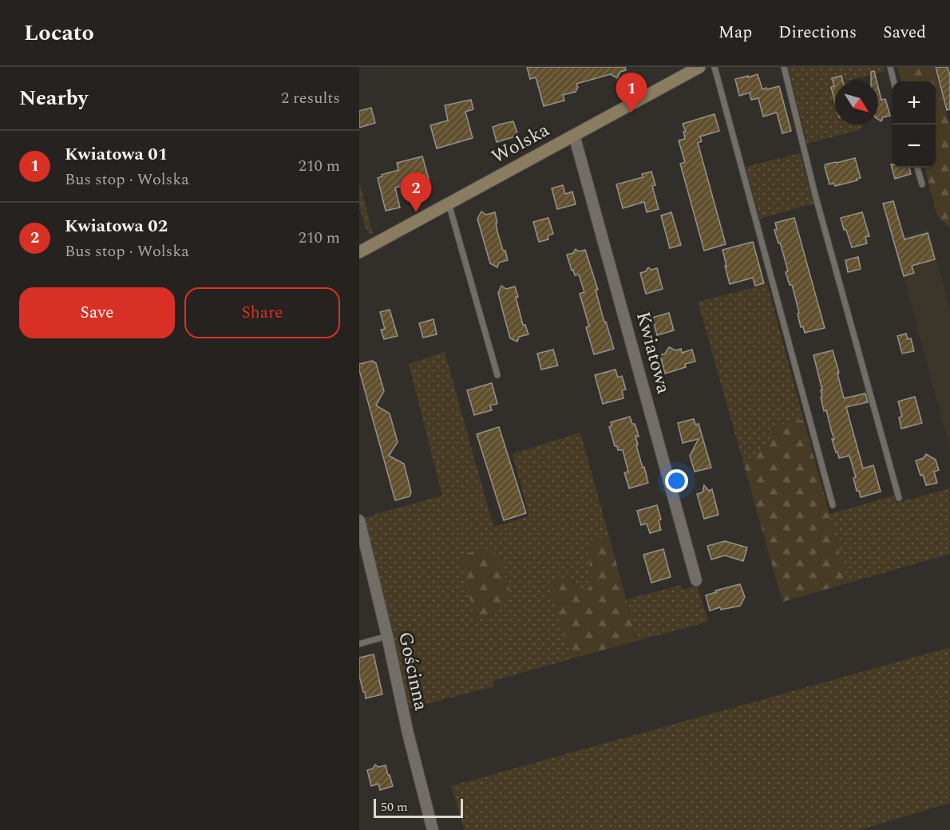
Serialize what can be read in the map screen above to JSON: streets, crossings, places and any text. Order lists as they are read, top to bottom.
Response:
{
  "streets": {
    "street": ["Wolska", "Kwiatowa", "Gościnna"]
  },
  "crossings": [
    ["Wolska", "Kwiatowa"]
  ],
  "scale_bar": "50 m",
  "north": "bottom right",
  "page": {
    "header": "Locato",
    "nav": ["Map", "Directions", "Saved"],
    "heading": ["Nearby", "2 results"],
    "pins": ["1", "2"],
    "map_buttons": ["+", "−"],
    "list": [
      {
        "mark": "1",
        "name": "Kwiatowa 01",
        "note": "Bus stop · Wolska",
        "value": "210 m"
      },
      {
        "mark": "2",
        "name": "Kwiatowa 02",
        "note": "Bus stop · Wolska",
        "value": "210 m"
      }
    ],
    "buttons": ["Save", "Share"],
    "scale": "50 m"
  }
}
